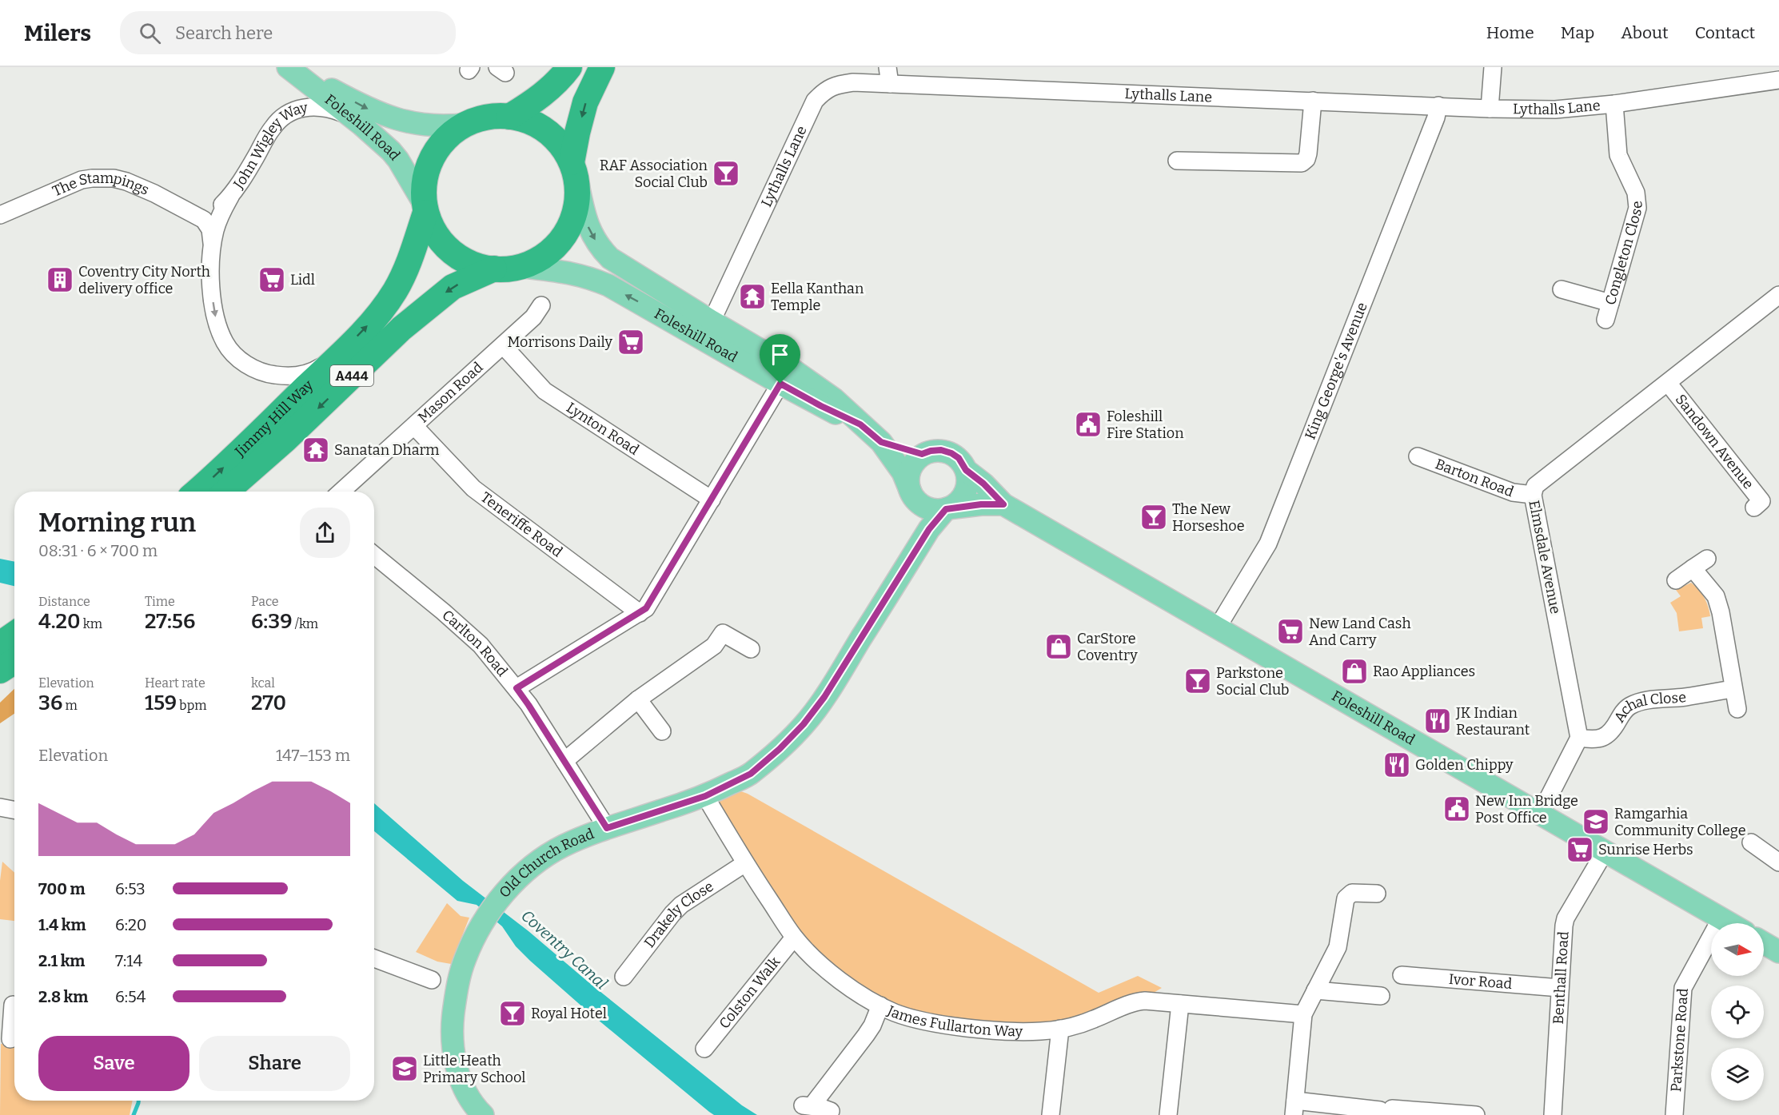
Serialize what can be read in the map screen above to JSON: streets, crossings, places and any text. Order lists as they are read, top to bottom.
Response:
{
  "streets": {
    "highway": ["A444", "Jimmy Hill Way"],
    "main road": ["Foleshill Road", "Old Church Road"],
    "street": [
      "Lythalls Lane",
      "John Wigley Way",
      "The Stampings",
      "Congleton Close",
      "King George's Avenue",
      "Mason Road",
      "Lynton Road",
      "Sandown Avenue",
      "Barton Road",
      "Teneriffe Road",
      "Elmsdale Avenue",
      "Carlton Road",
      "Achal Close",
      "Drakely Close",
      "Benthall Road",
      "Ivor Road",
      "Colston Walk",
      "James Fullarton Way",
      "Parkstone Road"
    ]
  },
  "crossings": [
    ["Lythalls Lane", "Foleshill Road"],
    ["Lythalls Lane", "Congleton Close"],
    ["Lythalls Lane", "King George's Avenue"],
    ["Foleshill Road", "John Wigley Way"],
    ["Foleshill Road", "King George's Avenue"],
    ["Foleshill Road", "Jimmy Hill Way"],
    ["Foleshill Road", "Old Church Road"],
    ["Foleshill Road", "Benthall Road"],
    ["Foleshill Road", "Parkstone Road"],
    ["John Wigley Way", "The Stampings"],
    ["John Wigley Way", "Jimmy Hill Way"],
    ["Mason Road", "Lynton Road"],
    ["Mason Road", "Teneriffe Road"],
    ["Sandown Avenue", "Elmsdale Avenue"],
    ["Barton Road", "Elmsdale Avenue"],
    ["Elmsdale Avenue", "Achal Close"],
    ["Carlton Road", "Old Church Road"],
    ["Old Church Road", "James Fullarton Way"],
    ["Drakely Close", "James Fullarton Way"],
    ["Benthall Road", "Ivor Road"],
    ["Colston Walk", "James Fullarton Way"]
  ],
  "water": ["Coventry Canal"],
  "places": {
    "bar": [
      "RAF Association Social Club",
      "The New Horseshoe",
      "Parkstone Social Club",
      "Royal Hotel"
    ],
    "building": ["Coventry City North delivery office"],
    "supermarket": [
      "Lidl",
      "Morrisons Daily",
      "New Land Cash And Carry",
      "Sunrise Herbs"
    ],
    "temple": ["Eella Kanthan Temple", "Sanatan Dharm"],
    "public building": ["Foleshill Fire Station", "New Inn Bridge Post Office"],
    "shop": ["CarStore Coventry", "Rao Appliances"],
    "restaurant": ["JK Indian Restaurant", "Golden Chippy"],
    "school or university": ["Ramgarhia Community College", "Little Heath Primary School"]
  },
  "north": "right",
  "page": {
    "header": "Milers",
    "search": "Search here",
    "nav": [
      "Home",
      "Map",
      "About",
      "Contact"
    ],
    "heading": ["Morning run", "08:31 · 6 × 700 m"],
    "stats": [
      ["Distance", "4.20 km"],
      ["Time", "27:56"],
      ["Pace", "6:39 /km"],
      ["Elevation", "36 m"],
      ["Heart rate", "159 bpm"],
      ["kcal", "270"]
    ],
    "chart": ["Elevation", "147–153 m"],
    "list": [
      {
        "name": "700 m",
        "note": "6:53"
      },
      {
        "name": "1.4 km",
        "note": "6:20"
      },
      {
        "name": "2.1 km",
        "note": "7:14"
      },
      {
        "name": "2.8 km",
        "note": "6:54"
      }
    ],
    "buttons": ["Save", "Share"]
  }
}
